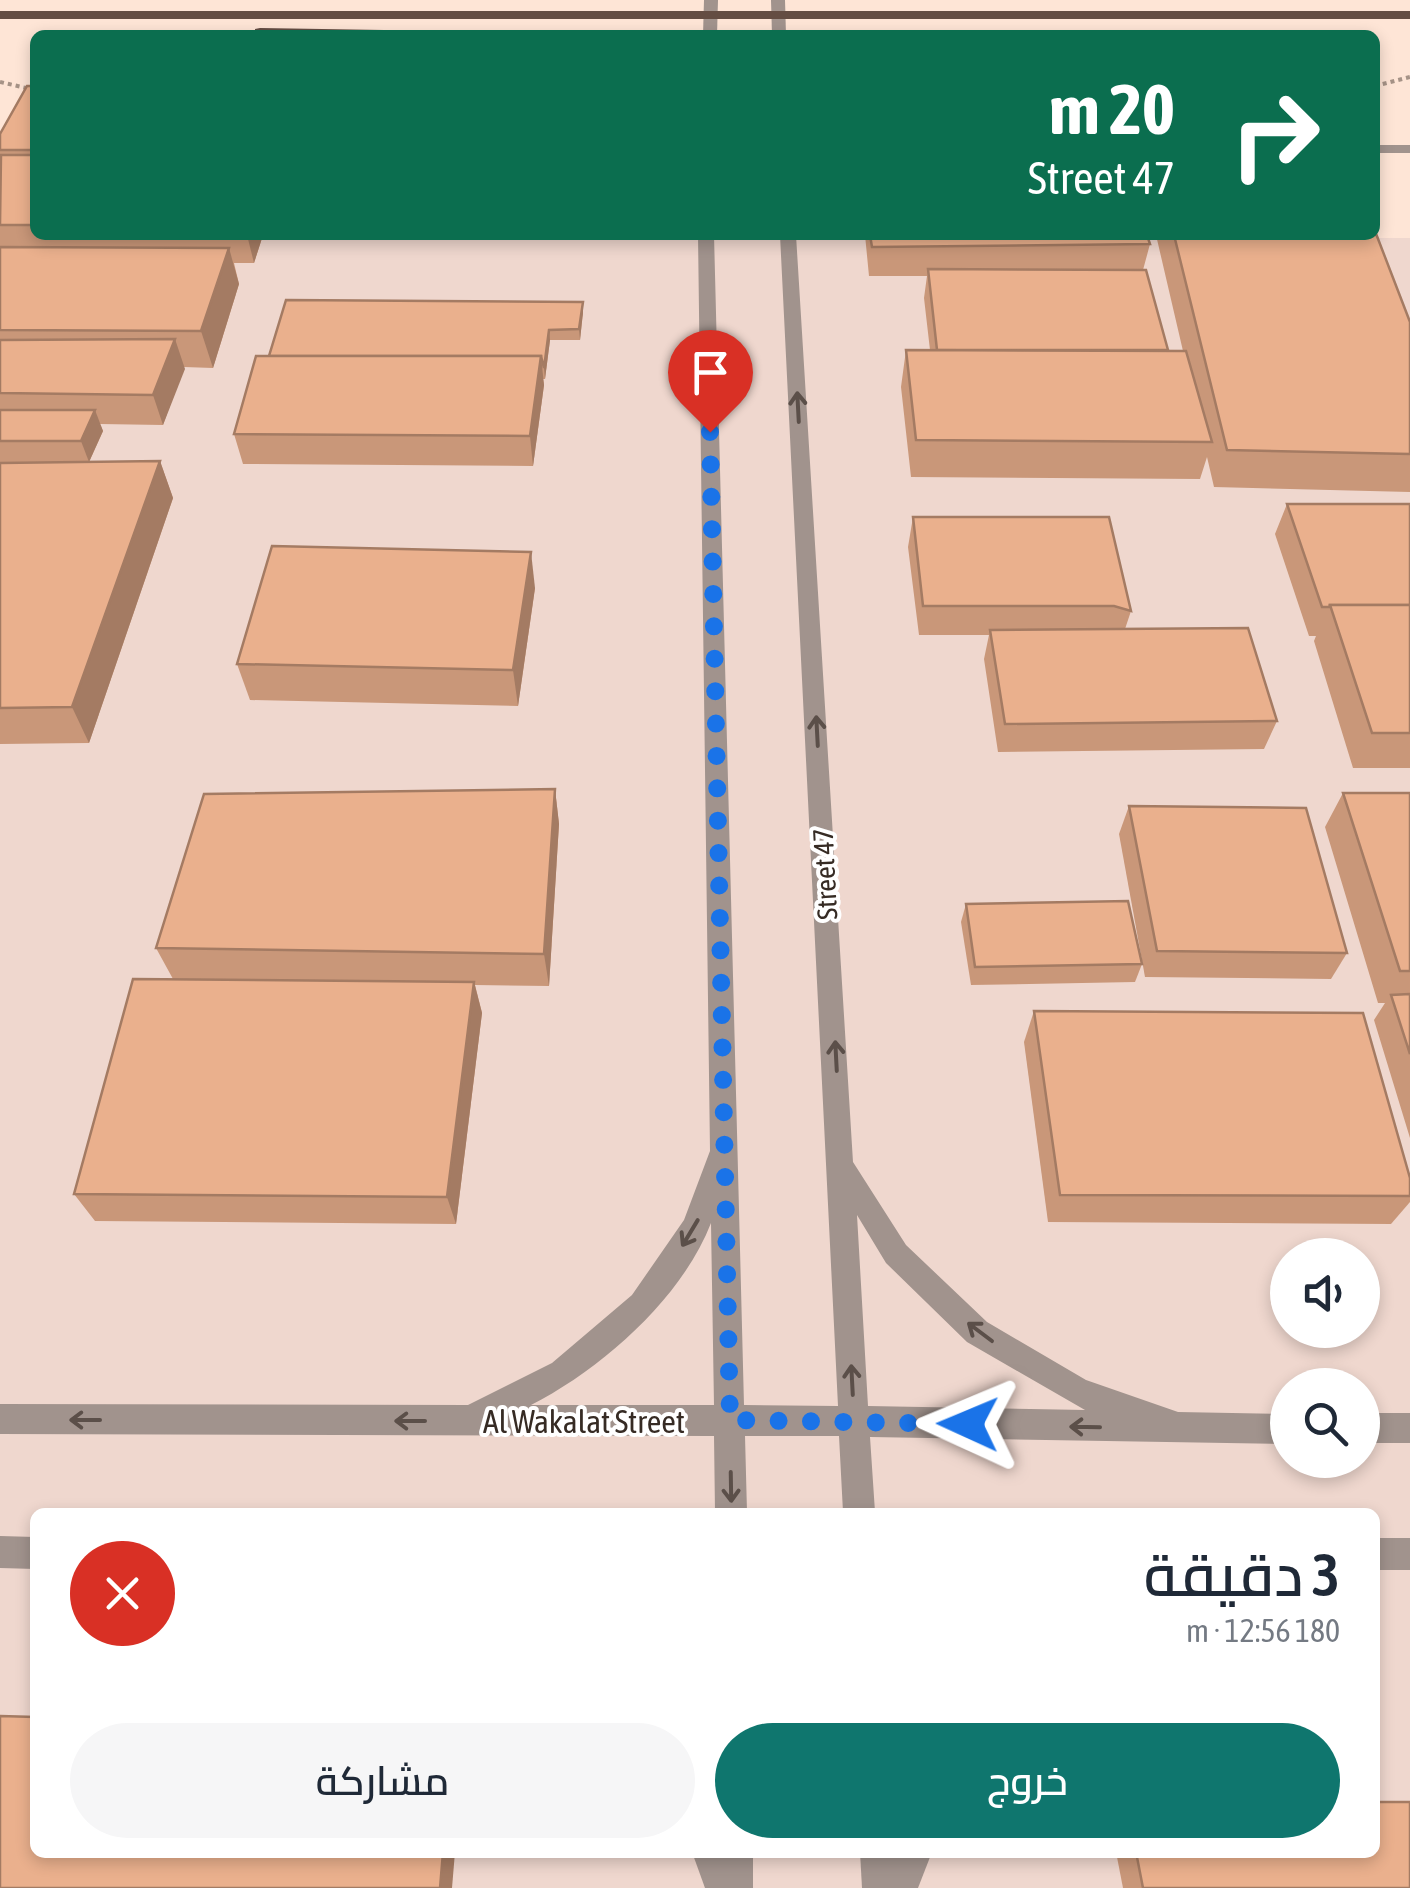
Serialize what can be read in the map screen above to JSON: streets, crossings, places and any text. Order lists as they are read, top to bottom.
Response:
{
  "streets": {
    "street": ["Street 47", "Al Wakalat Street"]
  },
  "crossings": [
    ["Street 47", "Al Wakalat Street"]
  ],
  "one_way": ["Al Wakalat Street"],
  "page": {
    "turn": ["20 m", "Street 47"],
    "heading": ["3 دقيقة", "180 m · 12:56"],
    "buttons": ["خروج", "مشاركة"]
  }
}
